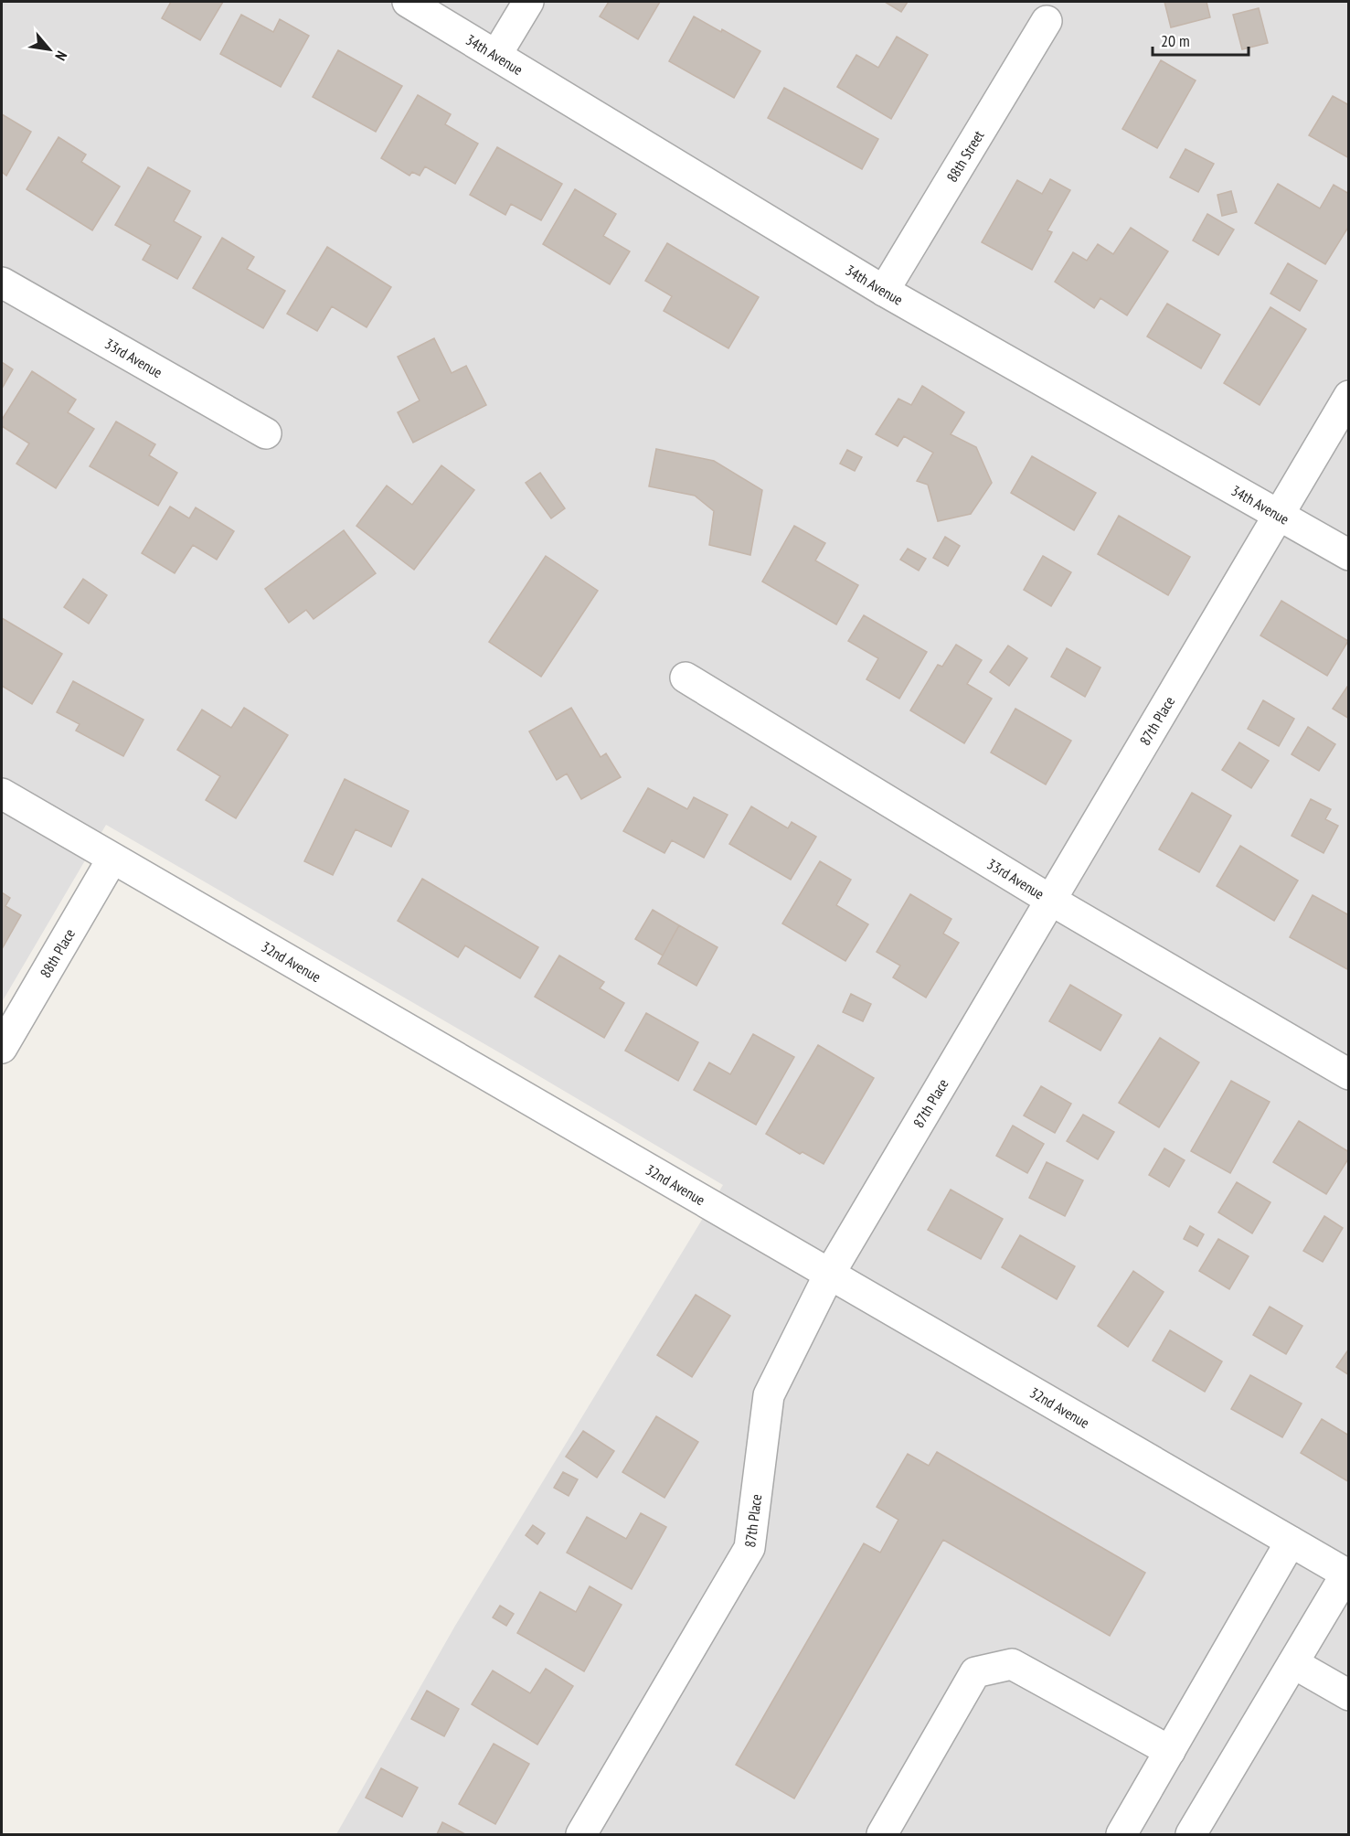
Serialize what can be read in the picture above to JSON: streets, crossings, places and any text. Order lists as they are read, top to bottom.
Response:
{
  "streets": {
    "street": [
      "34th Avenue",
      "88th Street",
      "33rd Avenue",
      "87th Place",
      "88th Place",
      "32nd Avenue"
    ]
  },
  "crossings": [
    ["34th Avenue", "88th Street"],
    ["34th Avenue", "87th Place"],
    ["33rd Avenue", "87th Place"],
    ["87th Place", "32nd Avenue"],
    ["88th Place", "32nd Avenue"]
  ],
  "scale_bar": "20 m",
  "north": "bottom right"
}
